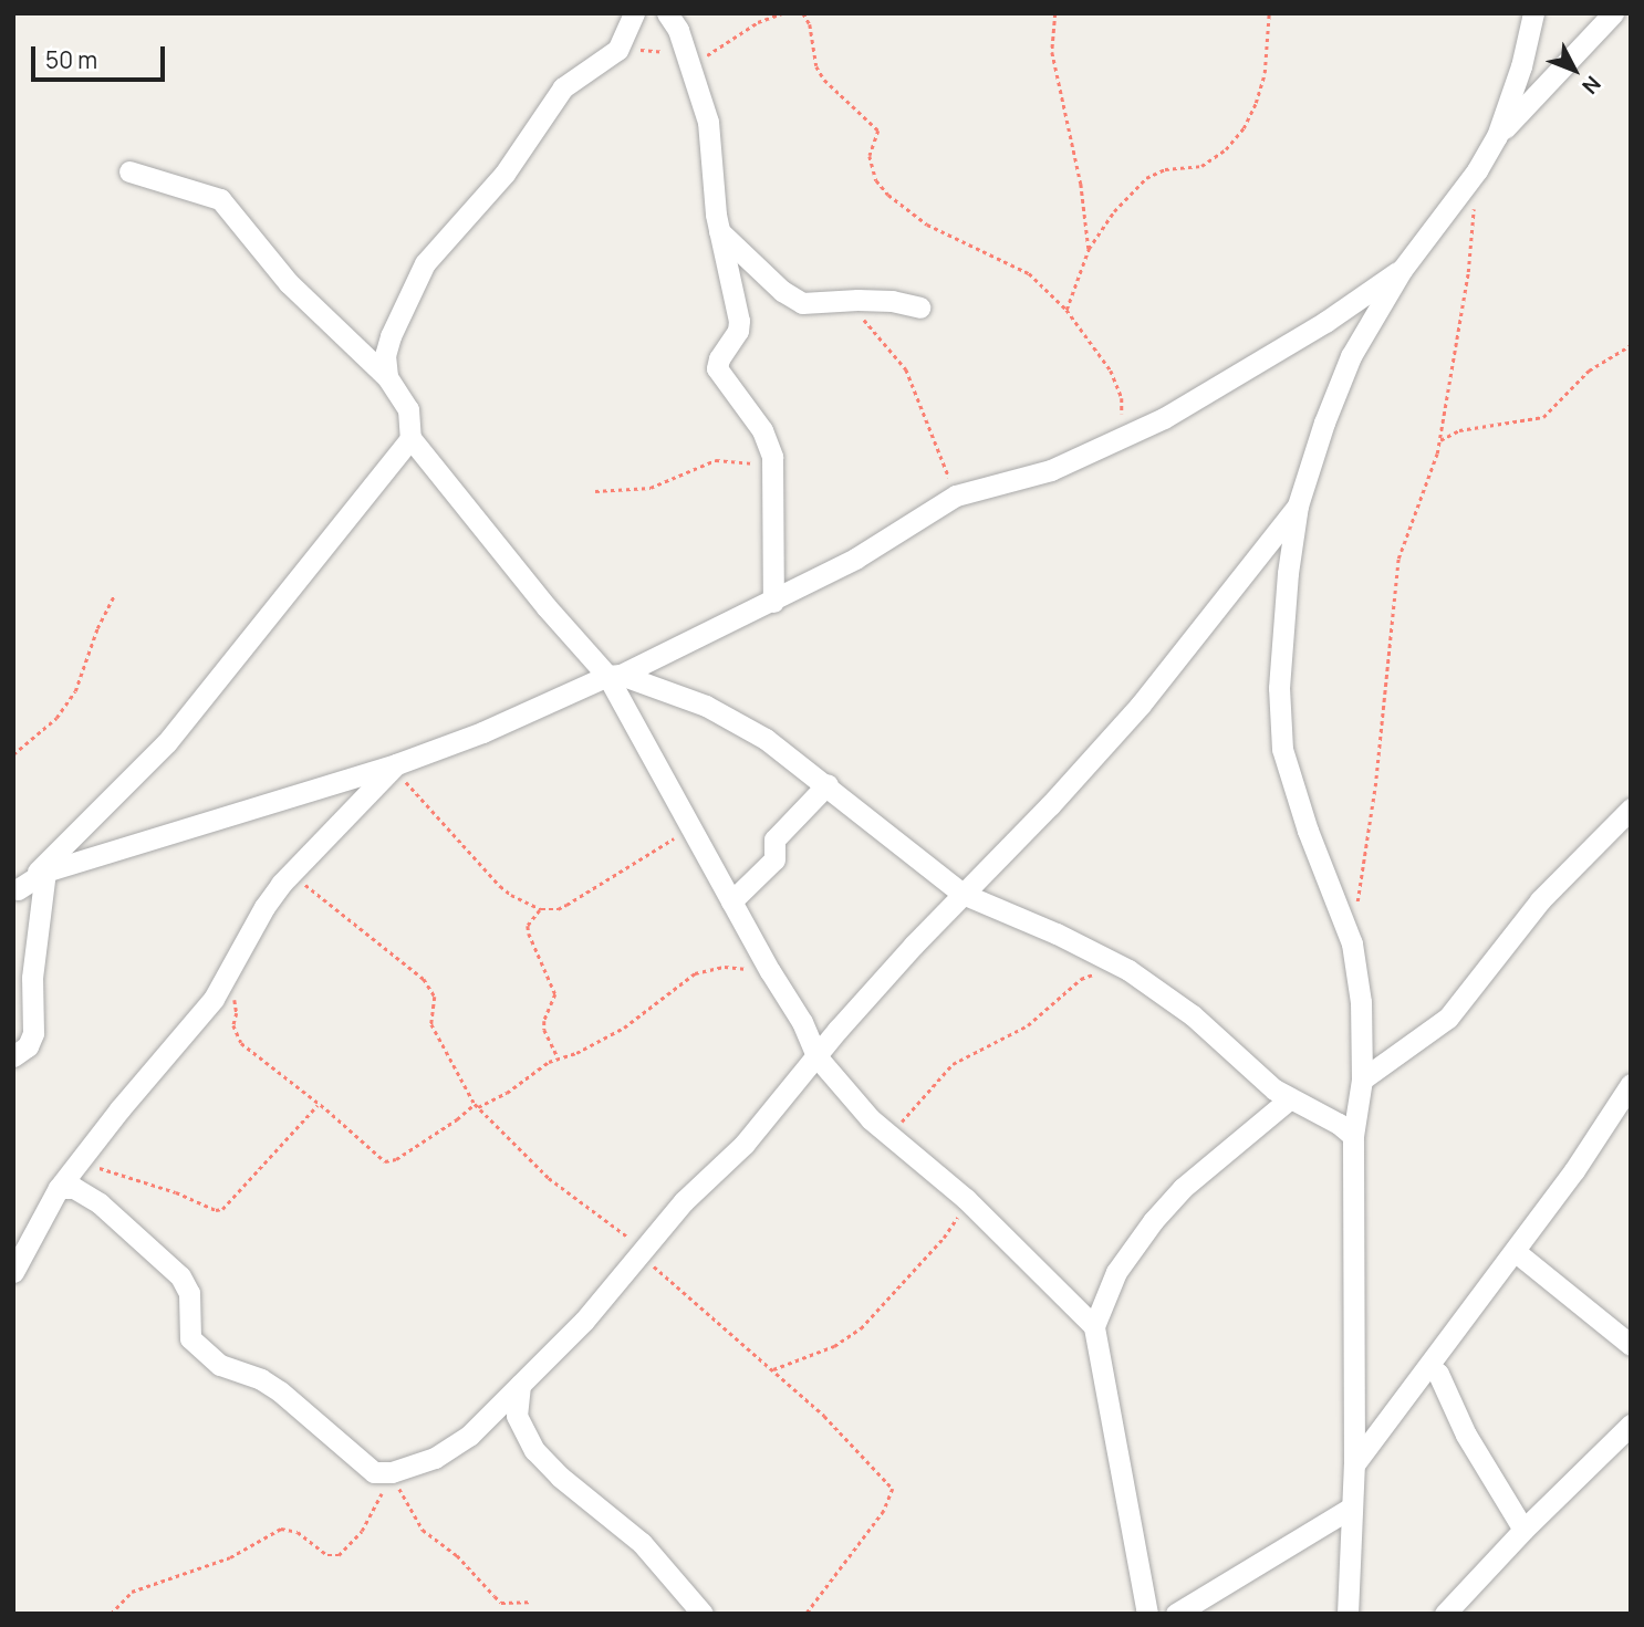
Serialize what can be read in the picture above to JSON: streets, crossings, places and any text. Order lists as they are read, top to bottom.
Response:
{
  "scale_bar": "50 m",
  "north": "bottom right"
}
